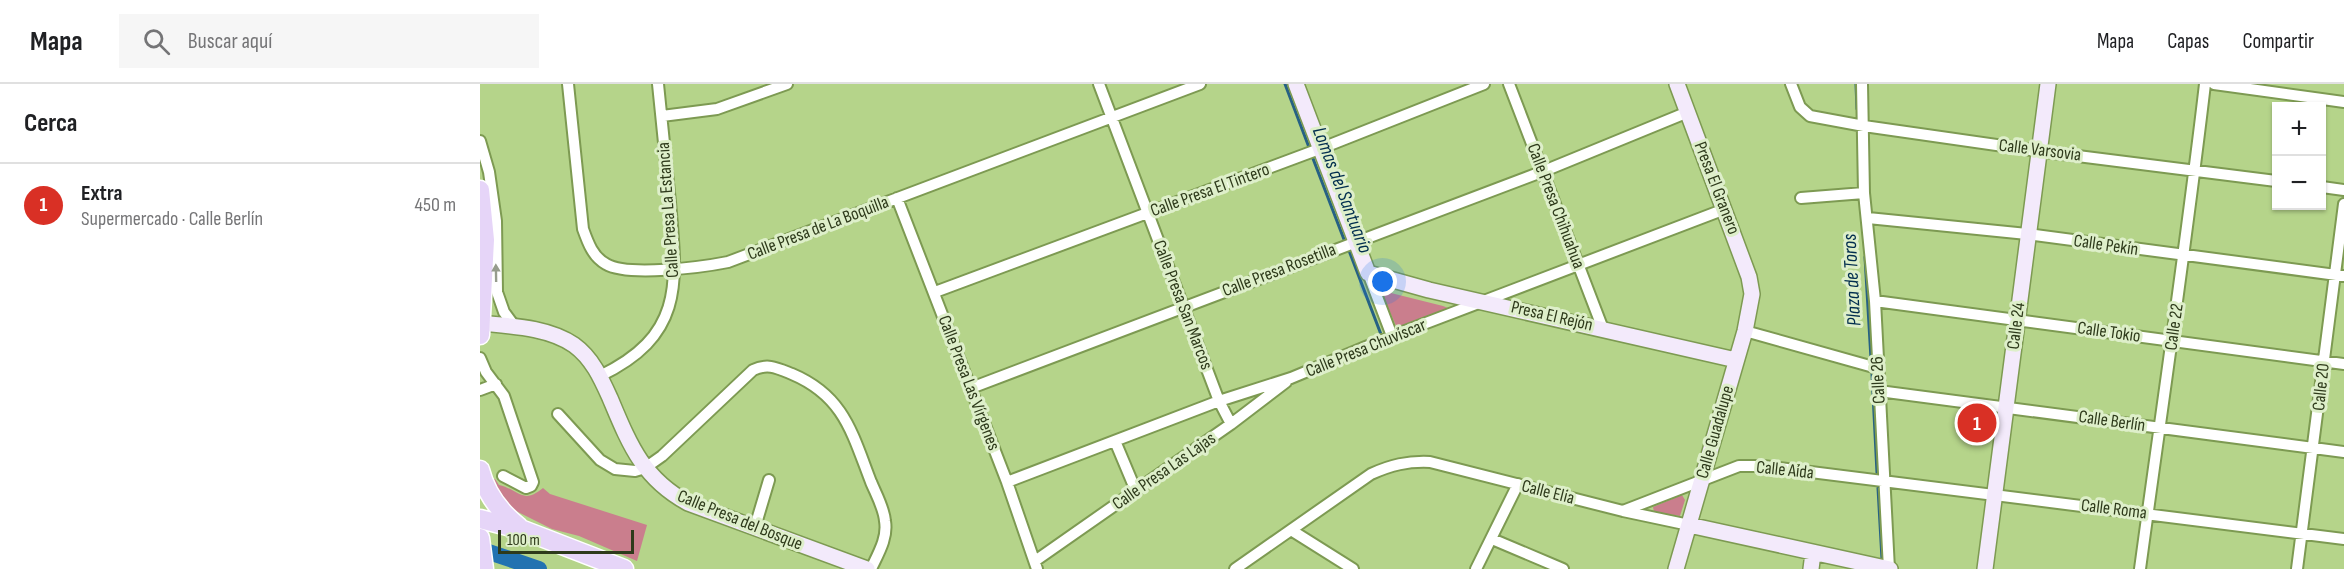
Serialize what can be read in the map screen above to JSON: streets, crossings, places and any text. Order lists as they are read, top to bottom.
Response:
{
  "streets": {
    "street": [
      "Calle Varsovia",
      "Presa El Granero",
      "Calle Presa El Tintero",
      "Calle Presa Chihuahua",
      "Calle Presa La Estancia",
      "Calle Presa de La Boquilla",
      "Calle Pekín",
      "Calle Presa Rosetilla",
      "Calle Presa San Marcos",
      "Presa El Rejón",
      "Calle 24",
      "Calle 22",
      "Calle Tokio",
      "Calle Presa Chuvíscar",
      "Calle 26",
      "Calle Presa Las Vírgenes",
      "Calle 20",
      "Calle Berlín",
      "Calle Guadalupe",
      "Calle Aída",
      "Calle Presa Las Lajas",
      "Calle Elia",
      "Calle Roma",
      "Calle Presa del Bosque"
    ]
  },
  "crossings": [
    ["Calle Varsovia", "Calle 24"],
    ["Calle Varsovia", "Calle 22"],
    ["Calle Varsovia", "Calle 26"],
    ["Presa El Granero", "Calle Presa Rosetilla"],
    ["Presa El Granero", "Calle Presa Chuvíscar"],
    ["Presa El Granero", "Calle Guadalupe"],
    ["Calle Presa El Tintero", "Calle Presa San Marcos"],
    ["Calle Presa El Tintero", "Calle Presa Las Vírgenes"],
    ["Calle Presa Chihuahua", "Calle Presa Rosetilla"],
    ["Calle Presa Chihuahua", "Presa El Rejón"],
    ["Calle Presa Chihuahua", "Calle Presa Chuvíscar"],
    ["Calle Presa La Estancia", "Calle Presa de La Boquilla"],
    ["Calle Presa La Estancia", "Calle Presa del Bosque"],
    ["Calle Presa de La Boquilla", "Calle Presa San Marcos"],
    ["Calle Presa de La Boquilla", "Calle Presa Las Vírgenes"],
    ["Calle Pekín", "Calle 24"],
    ["Calle Pekín", "Calle 22"],
    ["Calle Pekín", "Calle 26"],
    ["Calle Pekín", "Calle 20"],
    ["Calle Presa Rosetilla", "Calle Presa San Marcos"],
    ["Calle Presa Rosetilla", "Calle Presa Las Vírgenes"],
    ["Calle Presa San Marcos", "Calle Presa Chuvíscar"],
    ["Calle Presa San Marcos", "Calle Presa Las Lajas"],
    ["Presa El Rejón", "Calle Presa Chuvíscar"],
    ["Presa El Rejón", "Calle Guadalupe"],
    ["Calle 24", "Calle Tokio"],
    ["Calle 24", "Calle Berlín"],
    ["Calle 24", "Calle Roma"],
    ["Calle 22", "Calle Tokio"],
    ["Calle 22", "Calle Berlín"],
    ["Calle 22", "Calle Roma"],
    ["Calle Tokio", "Calle 26"],
    ["Calle Tokio", "Calle 20"],
    ["Calle Presa Chuvíscar", "Calle Presa Las Vírgenes"],
    ["Calle Presa Chuvíscar", "Calle Presa Las Lajas"],
    ["Calle 26", "Calle Berlín"],
    ["Calle 26", "Calle Aída"],
    ["Calle 26", "Calle Elia"],
    ["Calle 26", "Calle Roma"],
    ["Calle Presa Las Vírgenes", "Calle Presa Las Lajas"],
    ["Calle 20", "Calle Berlín"],
    ["Calle 20", "Calle Roma"],
    ["Calle Guadalupe", "Calle Aída"],
    ["Calle Guadalupe", "Calle Elia"],
    ["Calle Aída", "Calle Elia"],
    ["Calle Aída", "Calle Roma"]
  ],
  "water": ["Lomas del Santuario", "Plaza de Toros"],
  "scale_bar": "100 m",
  "page": {
    "header": "Mapa",
    "search": "Buscar aquí",
    "nav": ["Mapa", "Capas", "Compartir"],
    "heading": "Cerca",
    "map_buttons": ["+", "−"],
    "list": [
      {
        "mark": "1",
        "name": "Extra",
        "note": "Supermercado · Calle Berlín",
        "value": "450 m"
      }
    ],
    "pins": "1",
    "scale": "100 m"
  }
}
